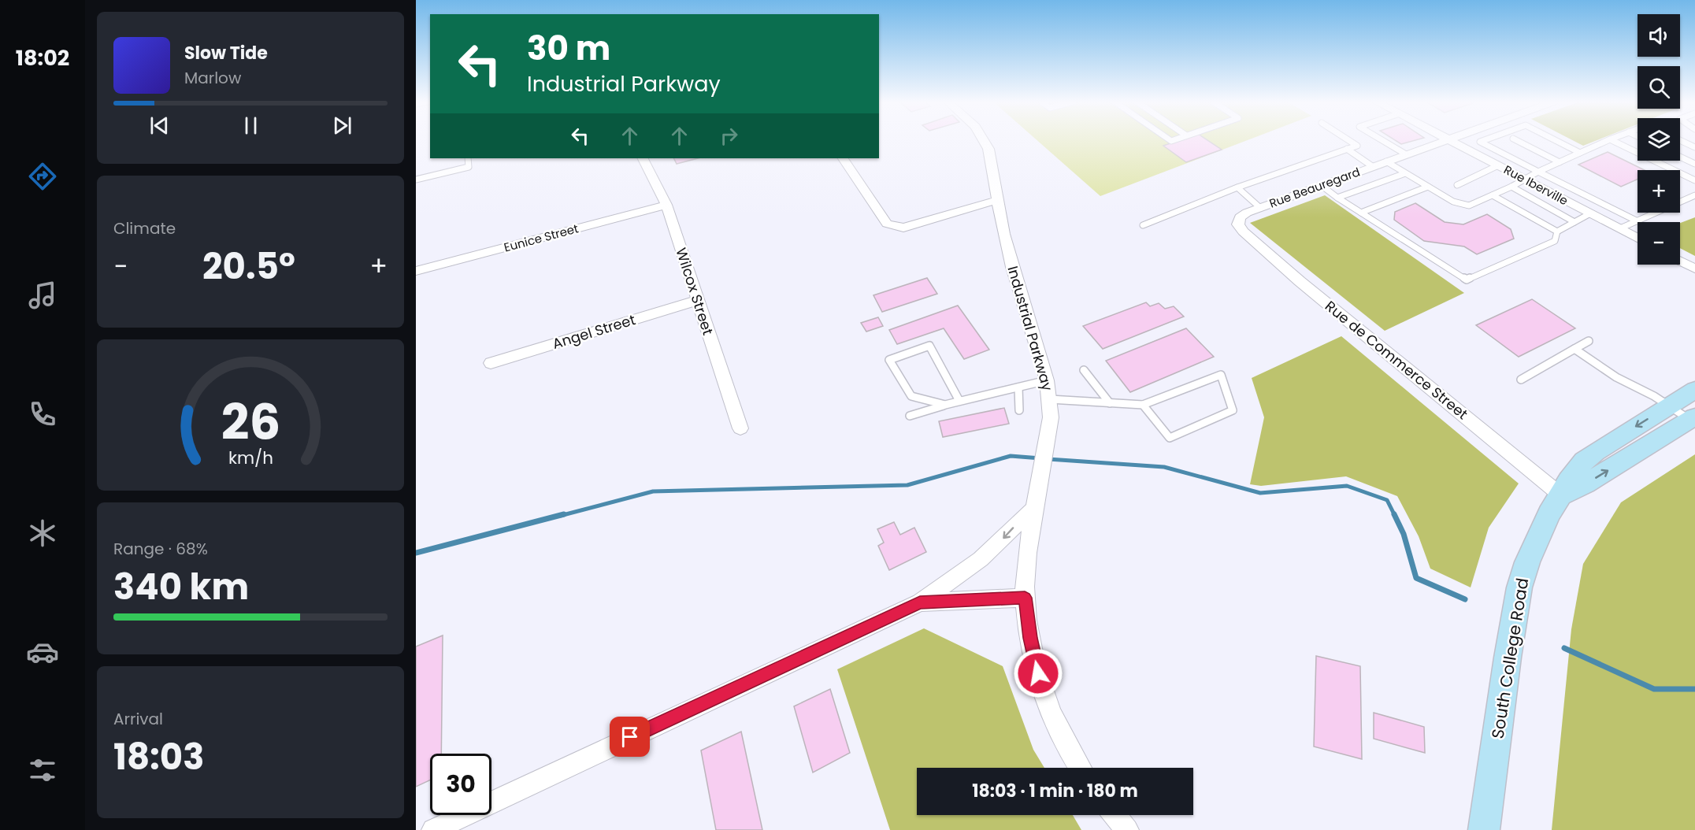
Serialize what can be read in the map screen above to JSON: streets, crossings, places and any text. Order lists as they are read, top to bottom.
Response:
{
  "streets": {
    "street": [
      "Rue Iberville",
      "Rue Beauregard",
      "Eunice Street",
      "Wilcox Street",
      "Industrial Parkway",
      "Angel Street",
      "Rue de Commerce Street",
      "South College Road"
    ]
  },
  "crossings": [
    ["Rue Beauregard", "Rue de Commerce Street"],
    ["Eunice Street", "Wilcox Street"],
    ["Wilcox Street", "Angel Street"],
    ["Rue de Commerce Street", "South College Road"]
  ],
  "page": {
    "tabs": "18:02",
    "map_buttons": ["+", "−"],
    "turn": ["30 m", "Industrial Parkway"],
    "song": ["Slow Tide", "Marlow"],
    "tile": [
      "Climate",
      ["Range · 68%", "340 km"],
      ["Arrival", "18:03"]
    ],
    "heat": ["−", "20.5°", "+"],
    "limit": "30",
    "trip": "18:03 · 1 min · 180 m",
    "gauge": ["26", "km/h"]
  }
}
